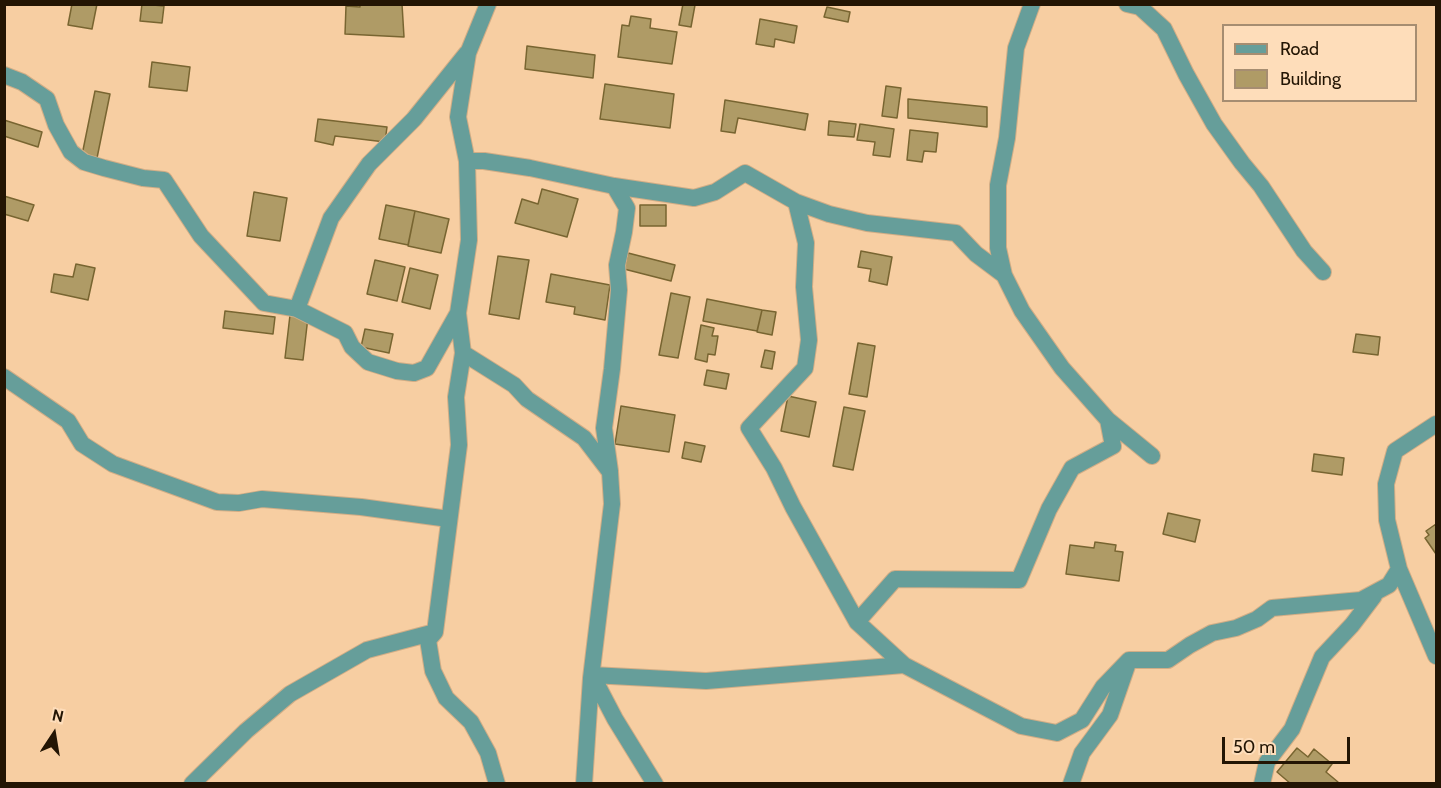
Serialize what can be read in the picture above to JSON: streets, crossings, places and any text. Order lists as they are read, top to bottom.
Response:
{
  "legend": ["Road", "Building"],
  "scale_bar": "50 m",
  "north": "top"
}
